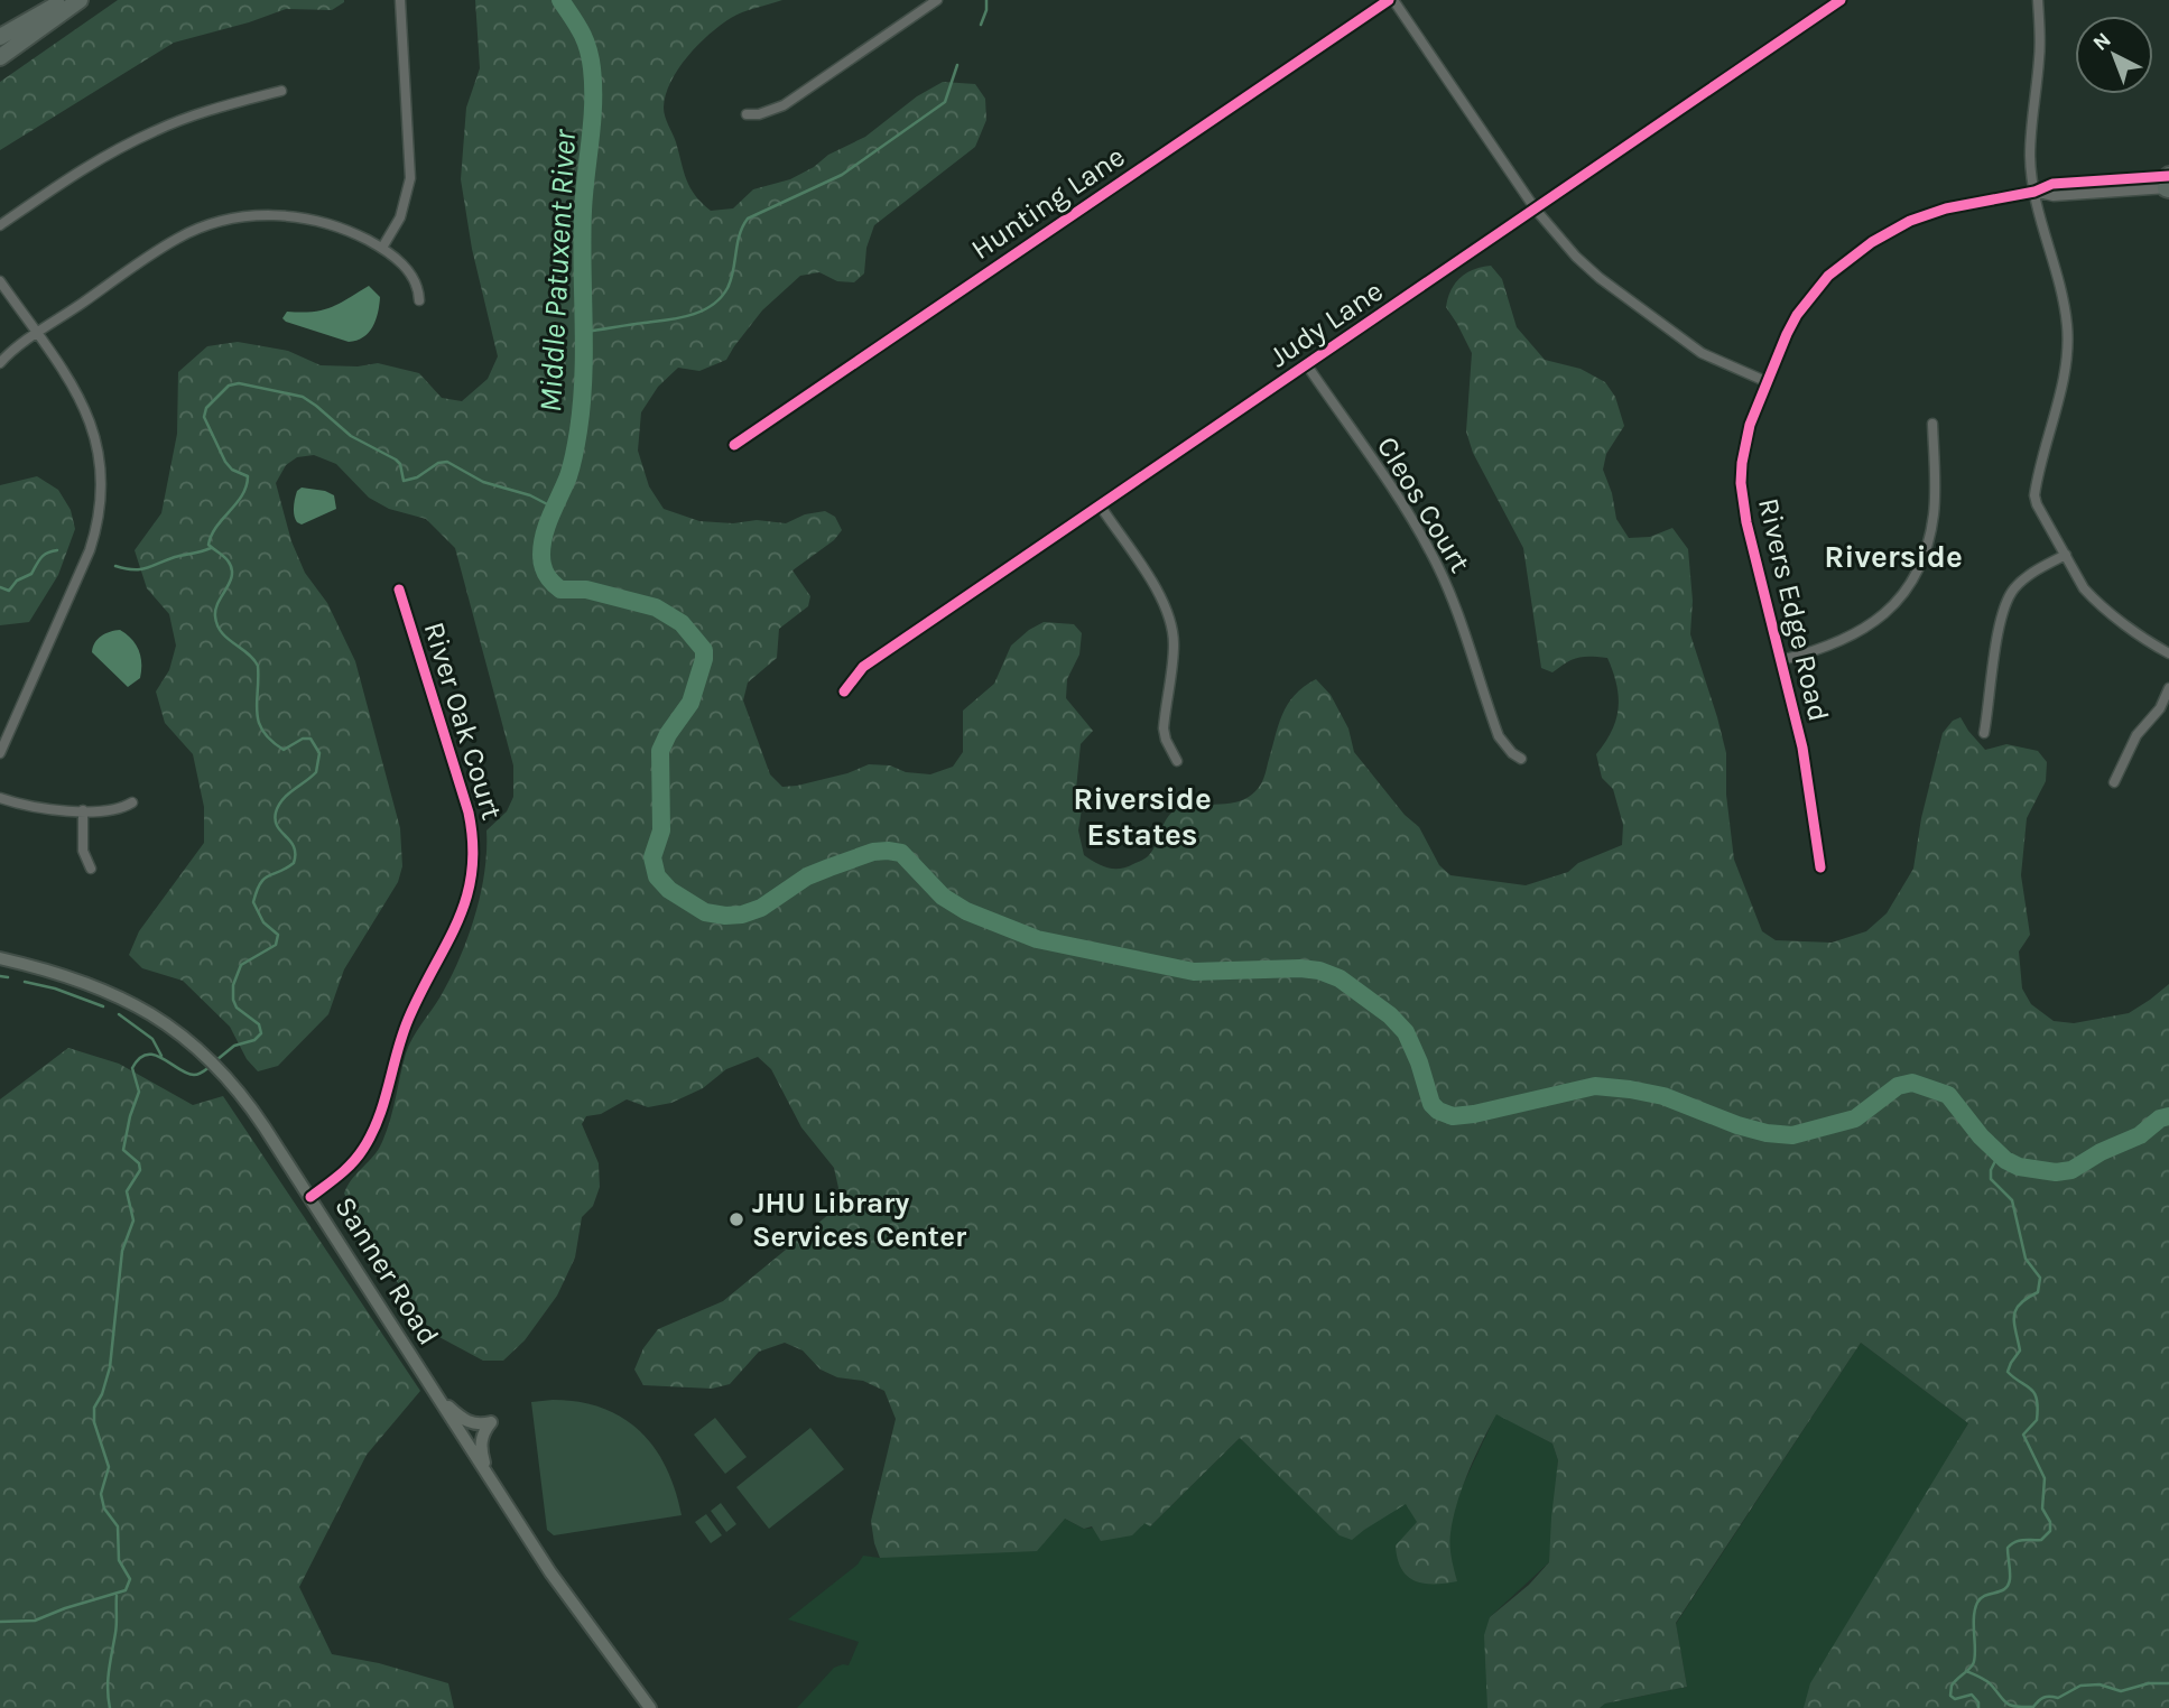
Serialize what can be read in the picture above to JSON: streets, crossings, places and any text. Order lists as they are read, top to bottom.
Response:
{
  "streets": {
    "main road": ["Sanner Road"],
    "street": [
      "Hunting Lane",
      "Judy Lane",
      "Cleos Court",
      "Rivers Edge Road",
      "River Oak Court"
    ]
  },
  "crossings": [
    ["Judy Lane", "Cleos Court"],
    ["River Oak Court", "Sanner Road"]
  ],
  "districts": ["Riverside", "Riverside Estates"],
  "water": ["Middle Patuxent River"],
  "places": ["JHU Library Services Center"],
  "north": "top left"
}
